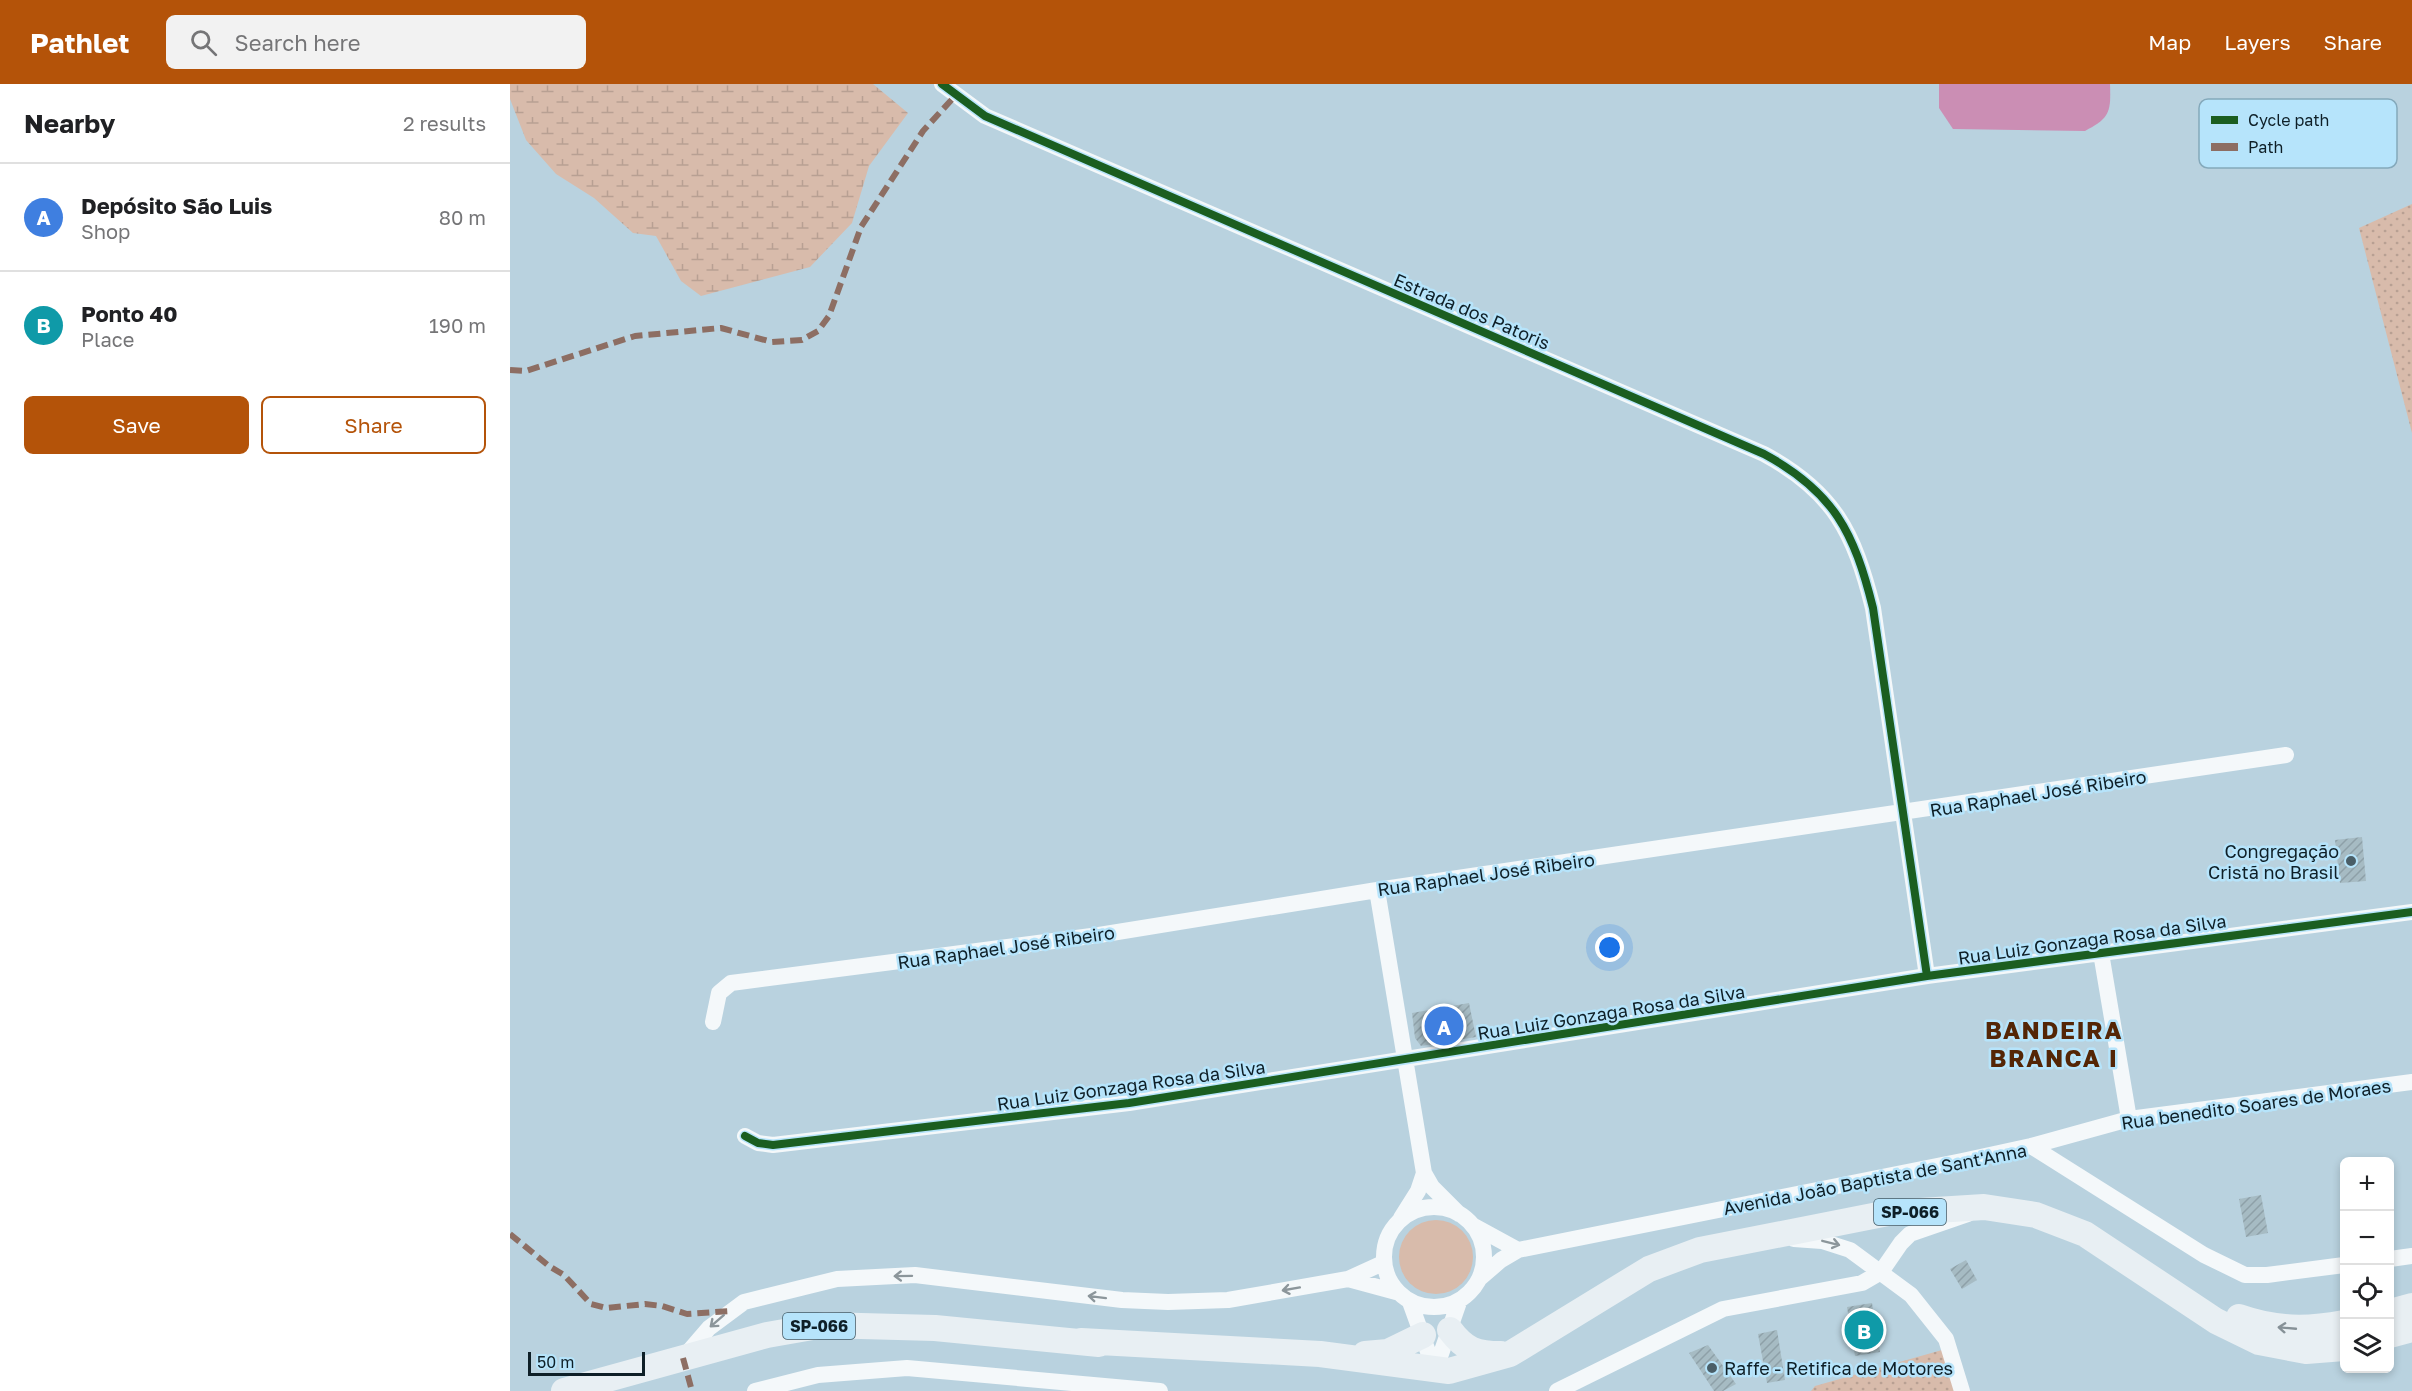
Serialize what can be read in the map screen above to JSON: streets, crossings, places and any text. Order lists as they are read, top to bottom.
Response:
{
  "streets": {
    "main road": ["SP-066"],
    "street": [
      "Estrada dos Patoris",
      "Rua Raphael José Ribeiro",
      "Rua Luiz Gonzaga Rosa da Silva",
      "Rua benedito Soares de Moraes",
      "Avenida João Baptista de Sant'Anna"
    ]
  },
  "crossings": [
    ["Estrada dos Patoris", "Rua Raphael José Ribeiro"],
    ["Estrada dos Patoris", "Rua Luiz Gonzaga Rosa da Silva"],
    ["Rua benedito Soares de Moraes", "Avenida João Baptista de Sant'Anna"]
  ],
  "districts": ["BANDEIRA BRANCA I"],
  "places": ["Congregação Cristã no Brasil", "Raffe - Retifica de Motores"],
  "legend": ["Cycle path", "Path"],
  "scale_bar": "50 m",
  "page": {
    "header": "Pathlet",
    "search": "Search here",
    "nav": ["Map", "Layers", "Share"],
    "heading": ["Nearby", "2 results"],
    "list": [
      {
        "mark": "A",
        "name": "Depósito São Luis",
        "note": "Shop",
        "value": "80 m"
      },
      {
        "mark": "B",
        "name": "Ponto 40",
        "note": "Place",
        "value": "190 m"
      }
    ],
    "buttons": ["Save", "Share"],
    "pins": ["A", "B"],
    "map_buttons": ["+", "−"],
    "scale": "50 m"
  }
}
